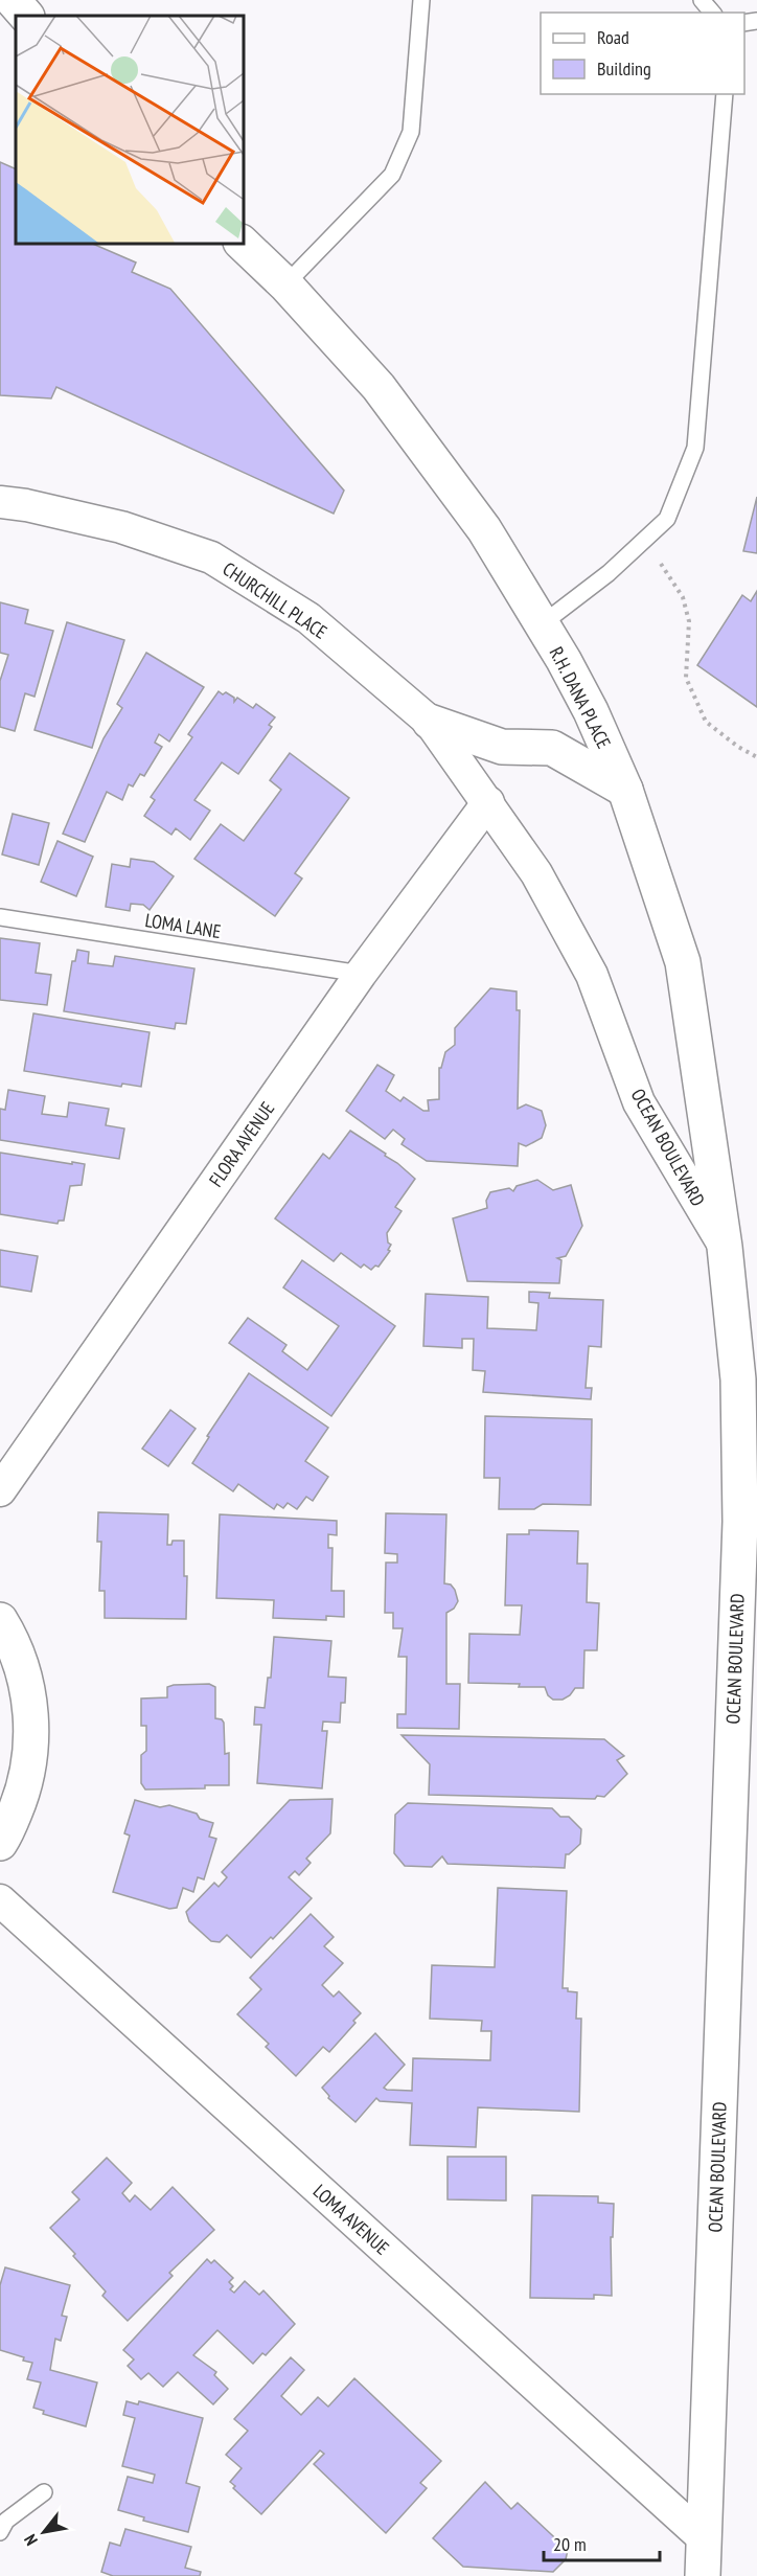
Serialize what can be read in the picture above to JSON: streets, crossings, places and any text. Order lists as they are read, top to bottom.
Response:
{
  "streets": {
    "main road": ["R.H. DANA PLACE", "OCEAN BOULEVARD"],
    "street": ["CHURCHILL PLACE", "FLORA AVENUE", "LOMA AVENUE"],
    "lane": ["LOMA LANE"]
  },
  "crossings": [
    ["CHURCHILL PLACE", "FLORA AVENUE"],
    ["CHURCHILL PLACE", "OCEAN BOULEVARD"],
    ["R.H. DANA PLACE", "OCEAN BOULEVARD"],
    ["LOMA LANE", "FLORA AVENUE"],
    ["FLORA AVENUE", "OCEAN BOULEVARD"],
    ["OCEAN BOULEVARD", "LOMA AVENUE"]
  ],
  "legend": ["Road", "Building"],
  "scale_bar": "20 m",
  "north": "bottom left"
}
